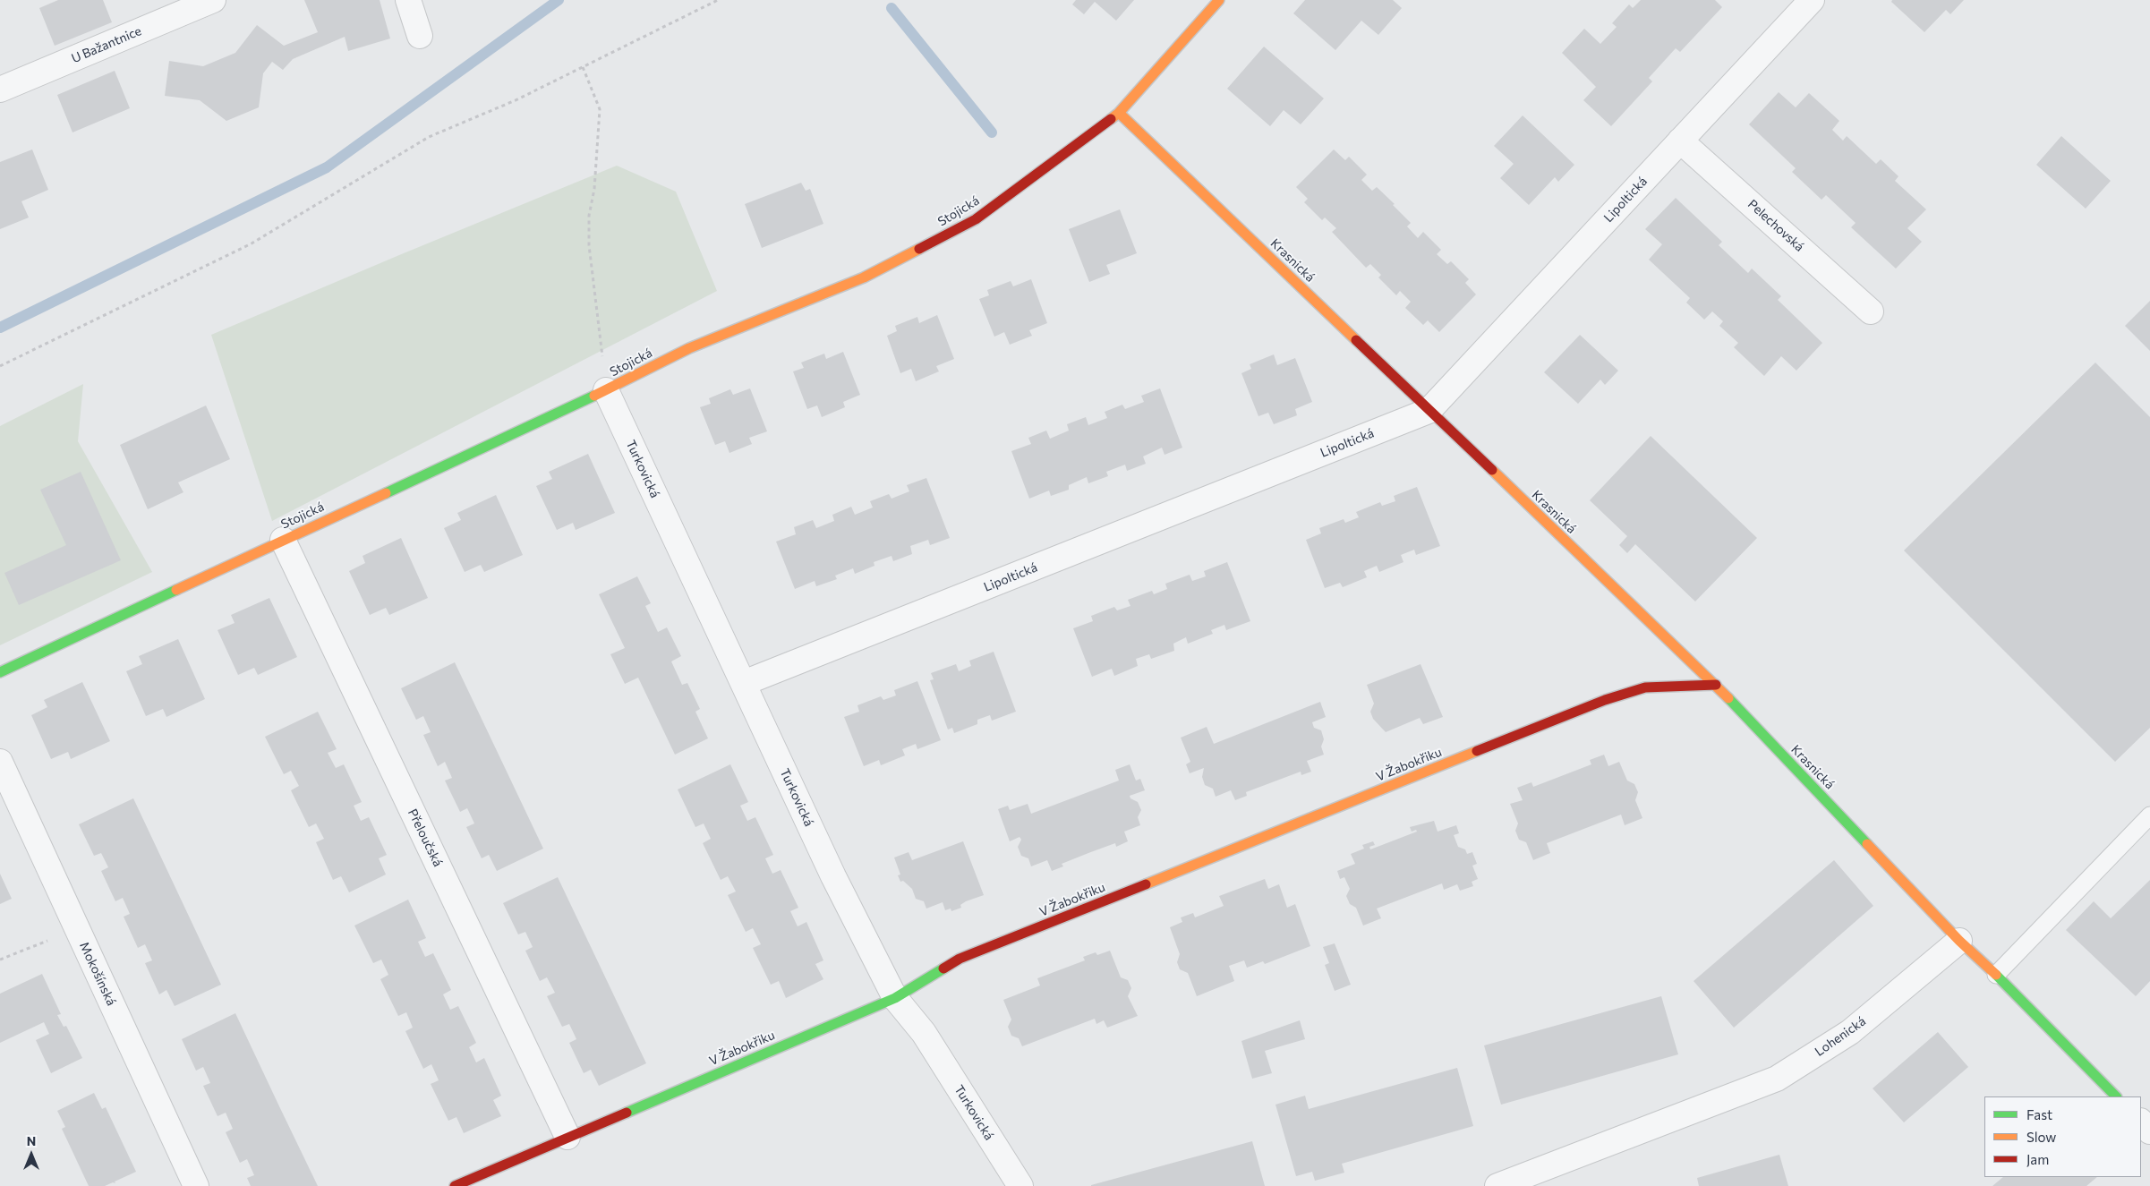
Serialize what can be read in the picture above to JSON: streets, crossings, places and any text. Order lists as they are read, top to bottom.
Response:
{
  "streets": {
    "street": [
      "U Bažantnice",
      "Lipoltická",
      "Stojická",
      "Pelechovská",
      "Krasnická",
      "Turkovická",
      "V Žabokřiku",
      "Přeloučská",
      "Mokošínská",
      "Lohenická"
    ]
  },
  "crossings": [
    ["Lipoltická", "Pelechovská"],
    ["Lipoltická", "Krasnická"],
    ["Lipoltická", "Turkovická"],
    ["Stojická", "Krasnická"],
    ["Stojická", "Turkovická"],
    ["Stojická", "Přeloučská"],
    ["Krasnická", "V Žabokřiku"],
    ["Krasnická", "Lohenická"],
    ["Turkovická", "V Žabokřiku"],
    ["V Žabokřiku", "Přeloučská"]
  ],
  "legend": ["Fast", "Slow", "Jam"],
  "north": "top"
}
